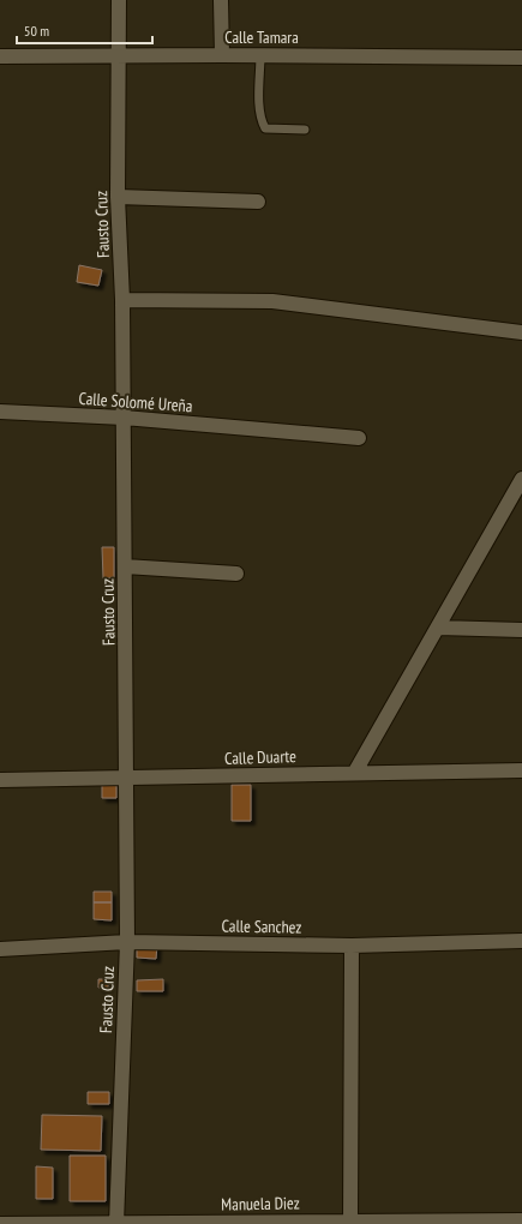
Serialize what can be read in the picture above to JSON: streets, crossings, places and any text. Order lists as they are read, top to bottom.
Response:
{
  "streets": {
    "street": [
      "Calle Tamara",
      "Fausto Cruz",
      "Calle Solomé Ureña",
      "Calle Duarte",
      "Calle Sanchez",
      "Manuela Diez"
    ]
  },
  "crossings": [
    ["Calle Tamara", "Fausto Cruz"],
    ["Fausto Cruz", "Calle Solomé Ureña"],
    ["Fausto Cruz", "Calle Duarte"],
    ["Fausto Cruz", "Calle Sanchez"],
    ["Fausto Cruz", "Manuela Diez"]
  ],
  "scale_bar": "50 m"
}
